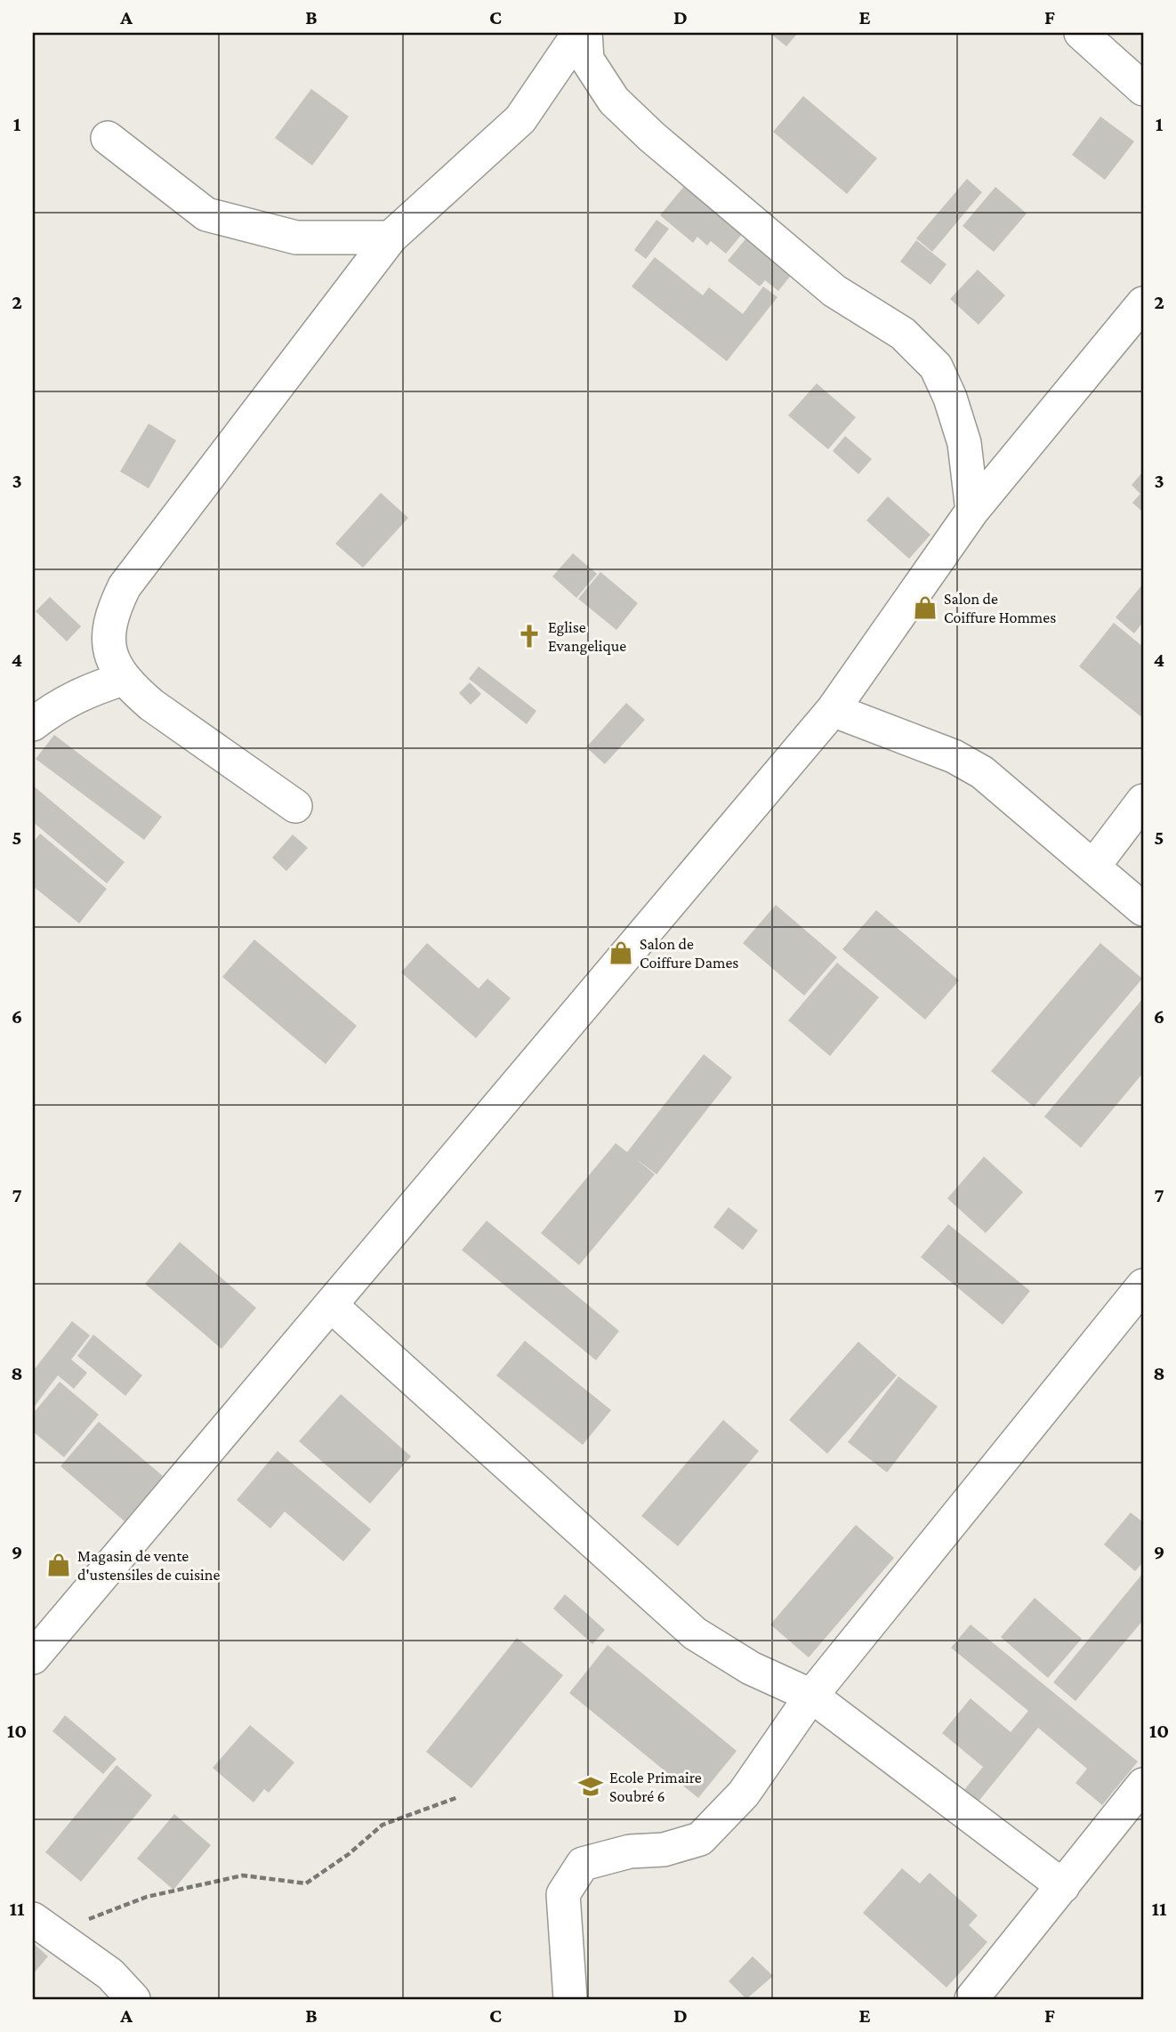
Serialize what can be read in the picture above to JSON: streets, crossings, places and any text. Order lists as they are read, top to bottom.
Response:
{
  "places": {
    "shop": ["Salon de Coiffure Hommes", "Salon de Coiffure Dames", "Magasin de vente d'ustensiles de cuisine"],
    "church": ["Eglise Evangelique"],
    "school or university": ["Ecole Primaire Soubré 6"]
  },
  "grid": {
    "columns": [
      "A",
      "B",
      "C",
      "D",
      "E",
      "F"
    ],
    "rows": [
      "1",
      "2",
      "3",
      "4",
      "5",
      "6",
      "7",
      "8",
      "9",
      "10",
      "11"
    ]
  }
}
